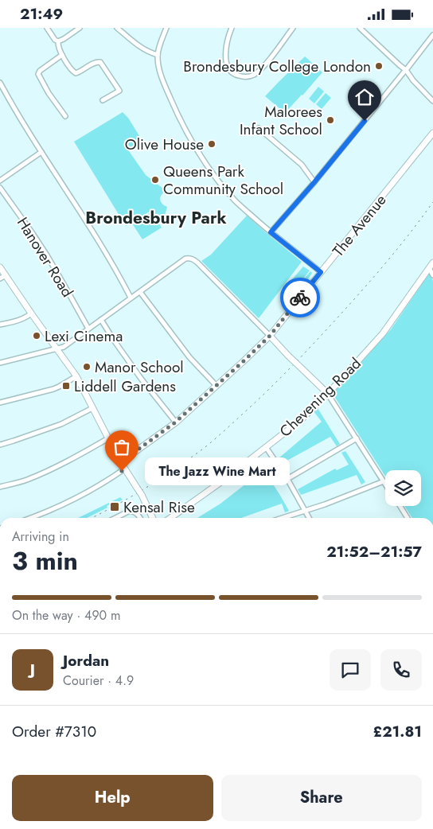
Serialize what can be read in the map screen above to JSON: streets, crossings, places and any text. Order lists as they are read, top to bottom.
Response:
{
  "streets": {
    "street": ["The Avenue", "Hanover Road", "Chevening Road"]
  },
  "districts": ["Brondesbury Park"],
  "places": {
    "other": [
      "Brondesbury College London",
      "Malorees Infant School",
      "Olive House",
      "Queens Park Community School",
      "Lexi Cinema",
      "Manor School",
      "The Jazz Wine Mart"
    ],
    "transit": ["Liddell Gardens", "Kensal Rise"]
  },
  "page": {
    "status": "21:49",
    "bubble": "The Jazz Wine Mart",
    "heading": ["3 min", "Arriving in", "21:52–21:57"],
    "panel": [
      "Jordan",
      "Courier · 4.9",
      "Order #7310",
      "£21.81"
    ],
    "bar": "On the way · 490 m",
    "round": "J",
    "buttons": ["Help", "Share"]
  }
}
